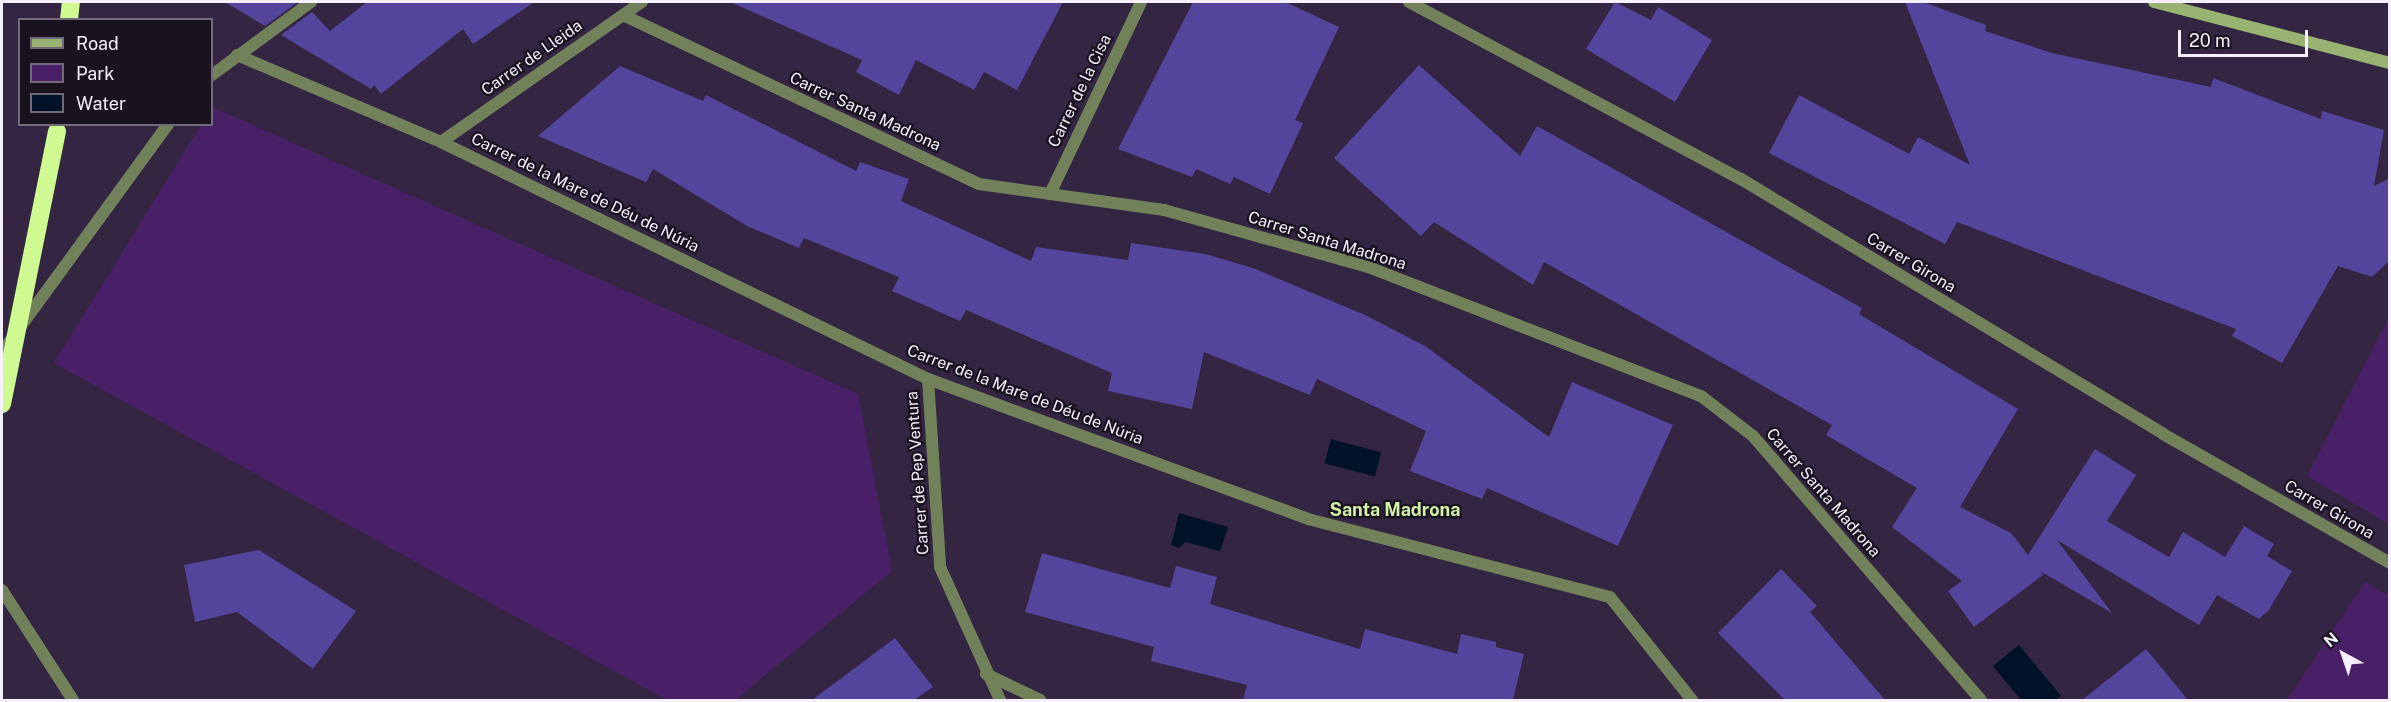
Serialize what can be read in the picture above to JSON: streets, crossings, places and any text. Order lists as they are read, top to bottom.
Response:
{
  "streets": {
    "street": [
      "Carrer de Lleida",
      "Carrer de la Cisa",
      "Carrer Santa Madrona",
      "Carrer de la Mare de Déu de Núria",
      "Carrer Girona",
      "Carrer de Pep Ventura"
    ]
  },
  "crossings": [
    ["Carrer de Lleida", "Carrer Santa Madrona"],
    ["Carrer de Lleida", "Carrer de la Mare de Déu de Núria"],
    ["Carrer de la Cisa", "Carrer Santa Madrona"],
    ["Carrer de la Mare de Déu de Núria", "Carrer de Pep Ventura"]
  ],
  "districts": ["Santa Madrona"],
  "legend": ["Road", "Park", "Water"],
  "scale_bar": "20 m",
  "north": "top left"
}
